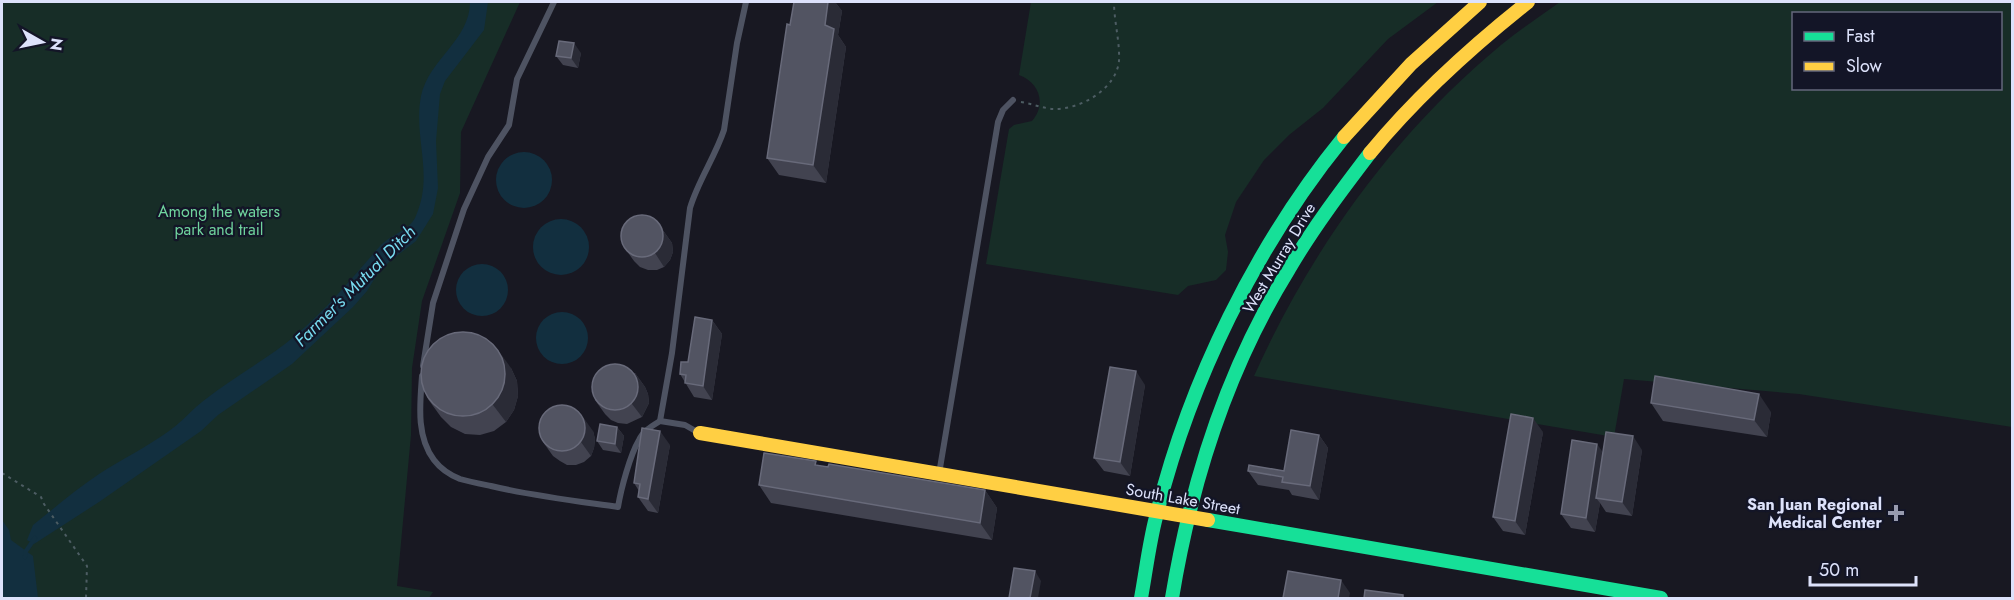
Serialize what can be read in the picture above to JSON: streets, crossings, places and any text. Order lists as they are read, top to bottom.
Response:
{
  "streets": {
    "main road": ["West Murray Drive", "South Lake Street"]
  },
  "crossings": [
    ["West Murray Drive", "South Lake Street"]
  ],
  "water": ["Farmer's Mutual Ditch"],
  "parks": ["Among the waters park and trail"],
  "places": {
    "health": ["San Juan Regional Medical Center"]
  },
  "legend": ["Fast", "Slow"],
  "scale_bar": "50 m",
  "north": "right"
}
